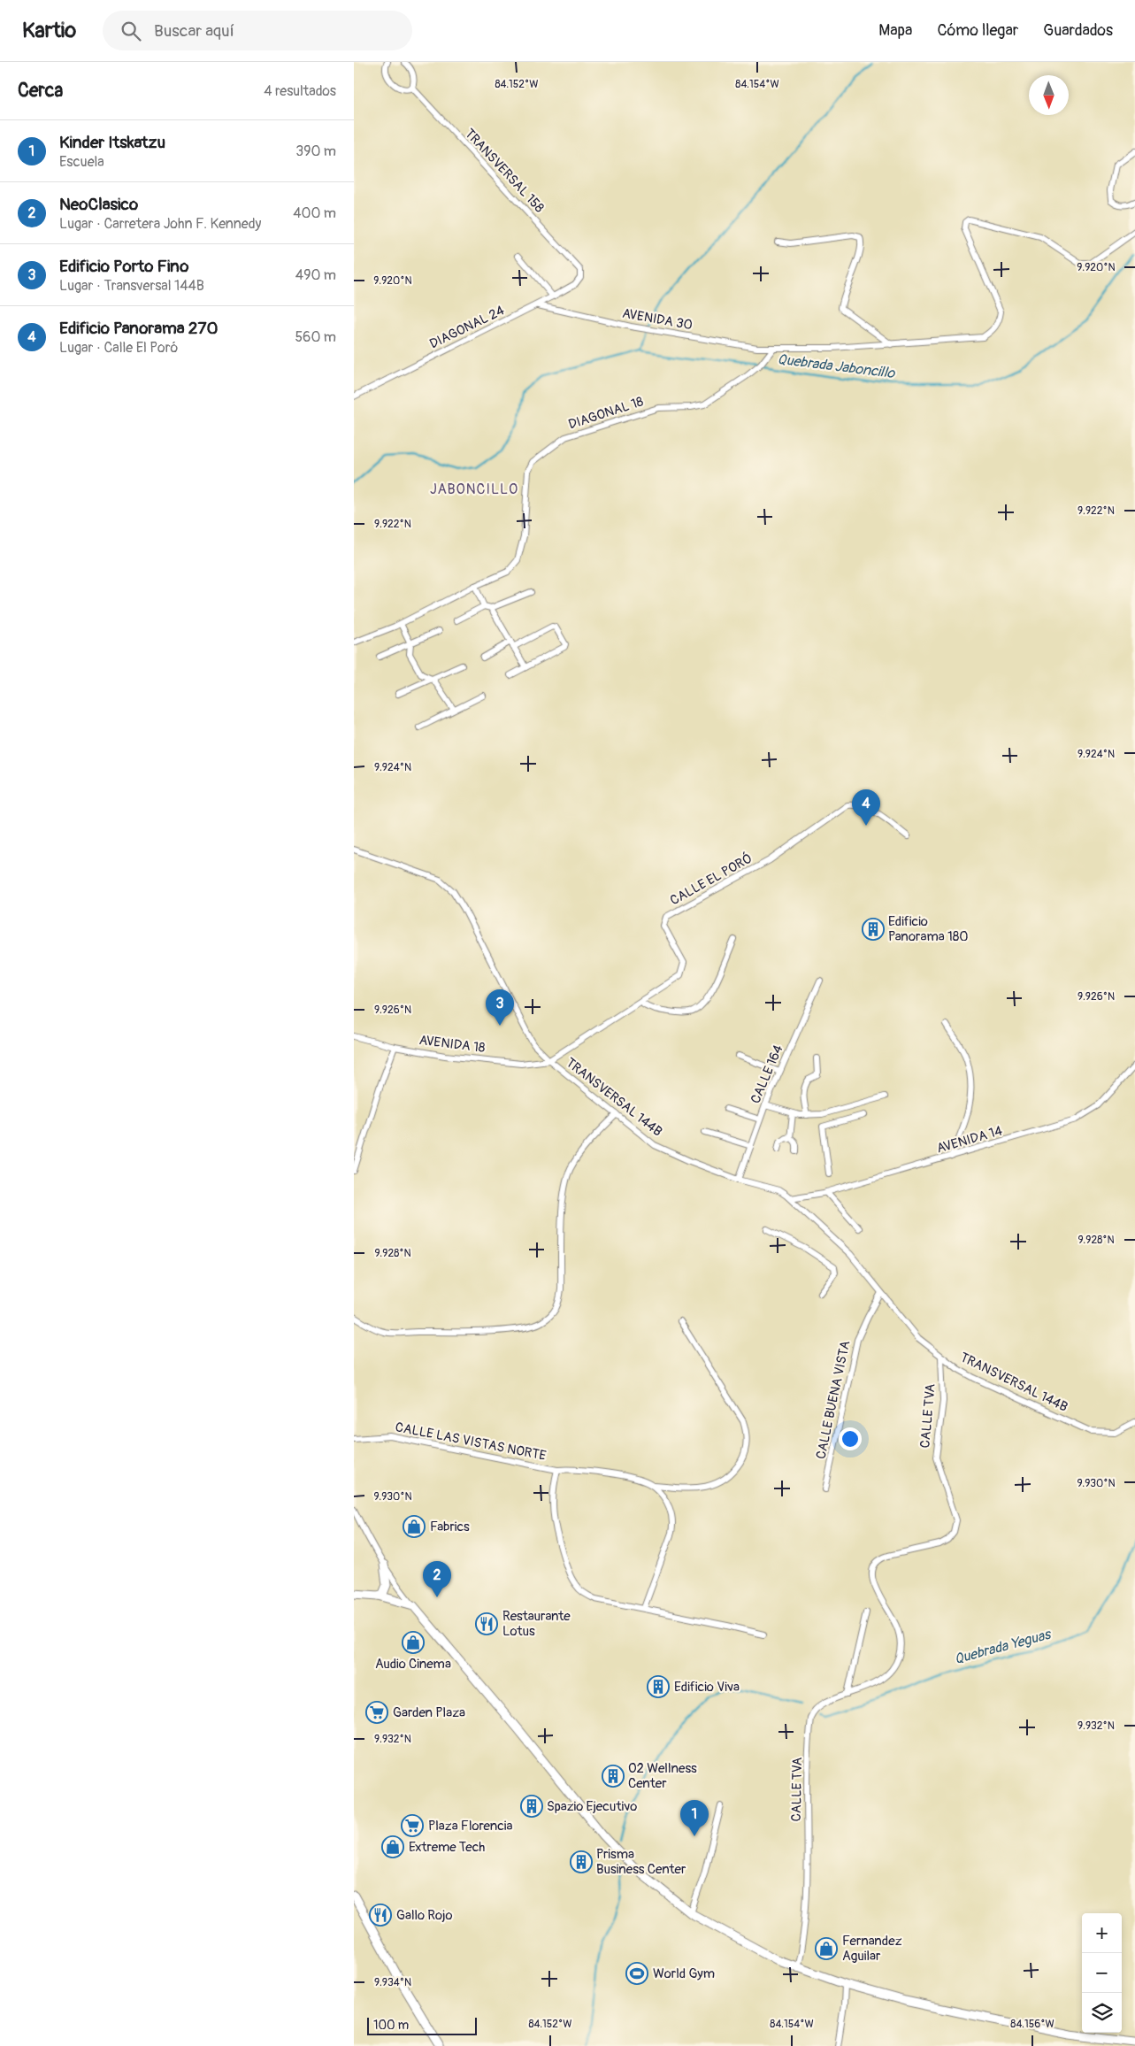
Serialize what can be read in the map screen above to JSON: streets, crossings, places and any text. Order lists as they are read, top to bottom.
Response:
{
  "streets": {
    "street": [
      "TRANSVERSAL 158",
      "AVENIDA 30",
      "DIAGONAL 24",
      "DIAGONAL 18",
      "CALLE EL PORÓ",
      "AVENIDA 18",
      "CALLE 164",
      "TRANSVERSAL 144B",
      "AVENIDA 14",
      "CALLE BUENA VISTA",
      "CALLE TVA",
      "CALLE LAS VISTAS NORTE"
    ]
  },
  "crossings": [
    ["TRANSVERSAL 158", "DIAGONAL 24"],
    ["AVENIDA 30", "DIAGONAL 24"],
    ["AVENIDA 30", "DIAGONAL 18"],
    ["CALLE EL PORÓ", "AVENIDA 18"],
    ["CALLE EL PORÓ", "TRANSVERSAL 144B"],
    ["AVENIDA 18", "TRANSVERSAL 144B"],
    ["CALLE 164", "TRANSVERSAL 144B"],
    ["TRANSVERSAL 144B", "AVENIDA 14"],
    ["TRANSVERSAL 144B", "CALLE BUENA VISTA"],
    ["TRANSVERSAL 144B", "CALLE TVA"]
  ],
  "districts": ["JABONCILLO"],
  "water": ["Quebrada Jaboncillo", "Quebrada Yeguas"],
  "places": {
    "building": [
      "Edificio Panorama 180",
      "Edificio Viva",
      "O2 Wellness Center",
      "Spazio Ejecutivo",
      "Prisma Business Center"
    ],
    "shop": [
      "Fabrics",
      "Audio Cinema",
      "Extreme Tech",
      "Fernandez Aguilar"
    ],
    "restaurant": ["Restaurante Lotus", "Gallo Rojo"],
    "supermarket": ["Garden Plaza", "Plaza Florencia"],
    "sports": ["World Gym"]
  },
  "scale_bar": "100 m",
  "north": "bottom",
  "page": {
    "header": "Kartio",
    "search": "Buscar aquí",
    "nav": ["Mapa", "Cómo llegar", "Guardados"],
    "heading": ["Cerca", "4 resultados"],
    "list": [
      {
        "mark": "1",
        "name": "Kinder Itskatzu",
        "note": "Escuela",
        "value": "390 m"
      },
      {
        "mark": "2",
        "name": "NeoClasico",
        "note": "Lugar · Carretera John F. Kennedy",
        "value": "400 m"
      },
      {
        "mark": "3",
        "name": "Edificio Porto Fino",
        "note": "Lugar · Transversal 144B",
        "value": "490 m"
      },
      {
        "mark": "4",
        "name": "Edificio Panorama 270",
        "note": "Lugar · Calle El Poró",
        "value": "560 m"
      }
    ],
    "pins": [
      "4",
      "3",
      "2",
      "1"
    ],
    "map_buttons": ["+", "−"],
    "scale": "100 m"
  },
  "coordinates": [
    "84.152°W",
    "84.154°W",
    "9.920°N",
    "9.922°N",
    "9.924°N",
    "9.926°N",
    "9.928°N",
    "9.930°N",
    "9.932°N",
    "9.934°N",
    "84.156°W"
  ]
}
